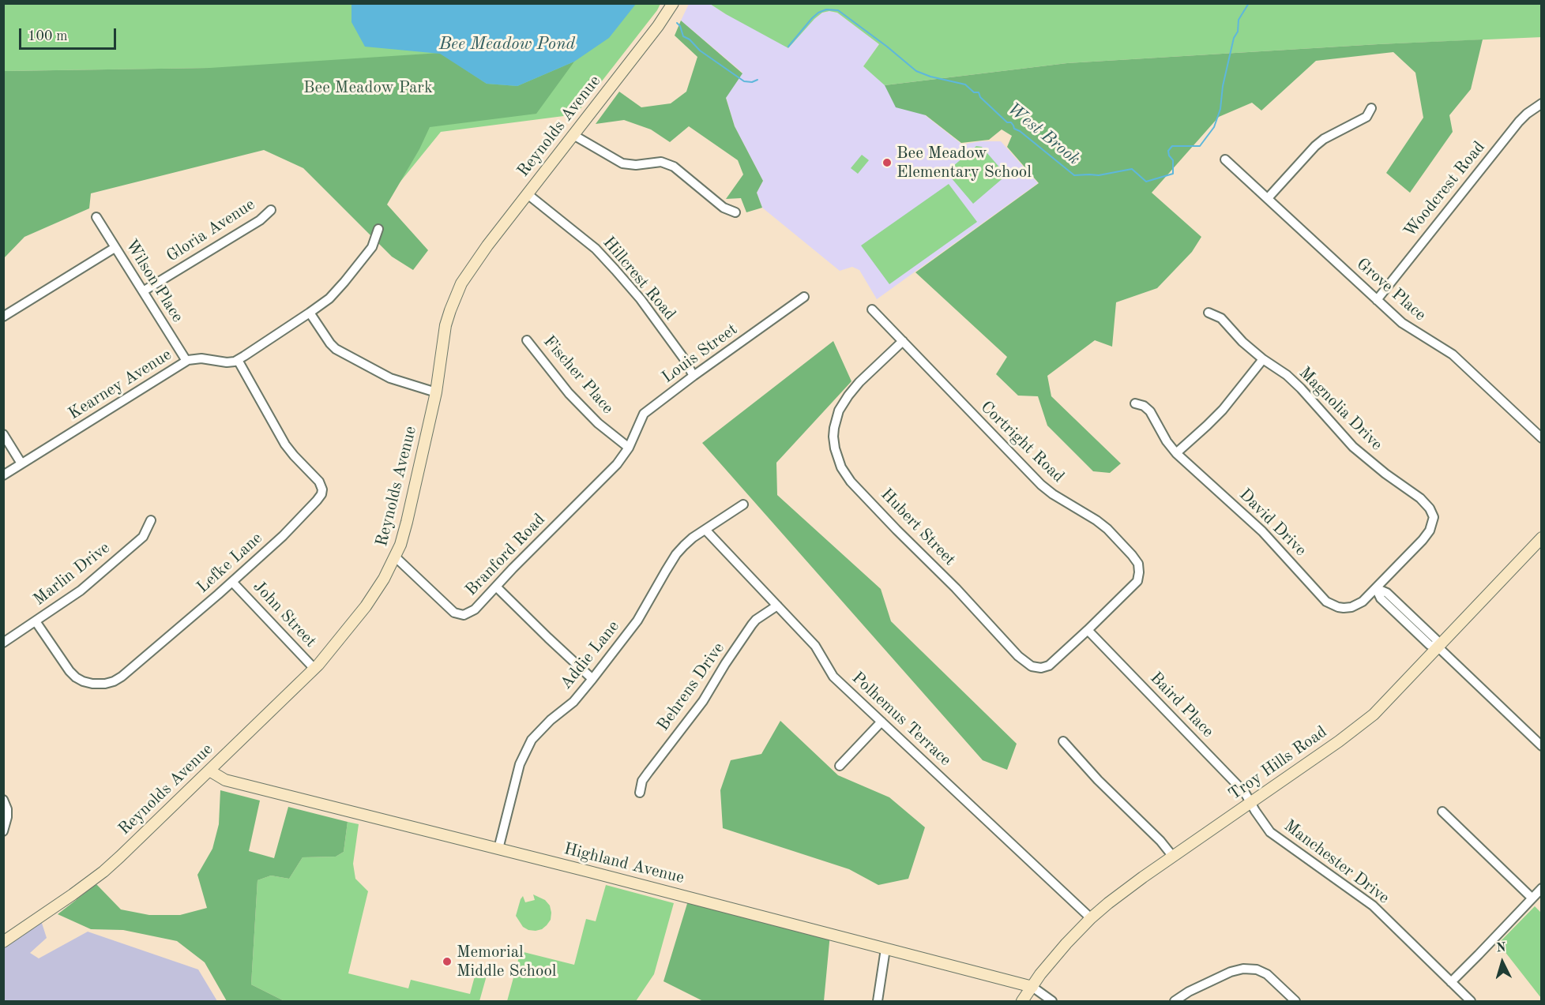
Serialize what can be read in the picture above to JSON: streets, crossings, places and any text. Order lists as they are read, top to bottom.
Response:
{
  "streets": {
    "street": [
      "Reynolds Avenue",
      "Woodcrest Road",
      "Gloria Avenue",
      "Hillcrest Road",
      "Wilson Place",
      "Grove Place",
      "Louis Street",
      "Fischer Place",
      "Kearney Avenue",
      "Magnolia Drive",
      "Cortright Road",
      "David Drive",
      "Hubert Street",
      "Branford Road",
      "Lefke Lane",
      "Marlin Drive",
      "John Street",
      "Addie Lane",
      "Behrens Drive",
      "Baird Place",
      "Polhemus Terrace",
      "Troy Hills Road",
      "Manchester Drive",
      "Highland Avenue"
    ]
  },
  "crossings": [
    ["Reynolds Avenue", "Hillcrest Road"],
    ["Reynolds Avenue", "Branford Road"],
    ["Reynolds Avenue", "John Street"],
    ["Reynolds Avenue", "Highland Avenue"],
    ["Woodcrest Road", "Grove Place"],
    ["Gloria Avenue", "Wilson Place"],
    ["Hillcrest Road", "Louis Street"],
    ["Wilson Place", "Kearney Avenue"],
    ["Louis Street", "Fischer Place"],
    ["Louis Street", "Branford Road"],
    ["Fischer Place", "Branford Road"],
    ["Kearney Avenue", "Lefke Lane"],
    ["Magnolia Drive", "David Drive"],
    ["Cortright Road", "Hubert Street"],
    ["Cortright Road", "Baird Place"],
    ["Hubert Street", "Baird Place"],
    ["Lefke Lane", "Marlin Drive"],
    ["Lefke Lane", "John Street"],
    ["Addie Lane", "Polhemus Terrace"],
    ["Addie Lane", "Highland Avenue"],
    ["Behrens Drive", "Polhemus Terrace"],
    ["Baird Place", "Troy Hills Road"],
    ["Baird Place", "Manchester Drive"],
    ["Polhemus Terrace", "Troy Hills Road"],
    ["Troy Hills Road", "Manchester Drive"],
    ["Troy Hills Road", "Highland Avenue"]
  ],
  "water": ["Bee Meadow Pond", "West Brook"],
  "parks": ["Bee Meadow Park"],
  "places": ["Bee Meadow Elementary School", "Memorial Middle School"],
  "scale_bar": "100 m",
  "north": "top"
}
